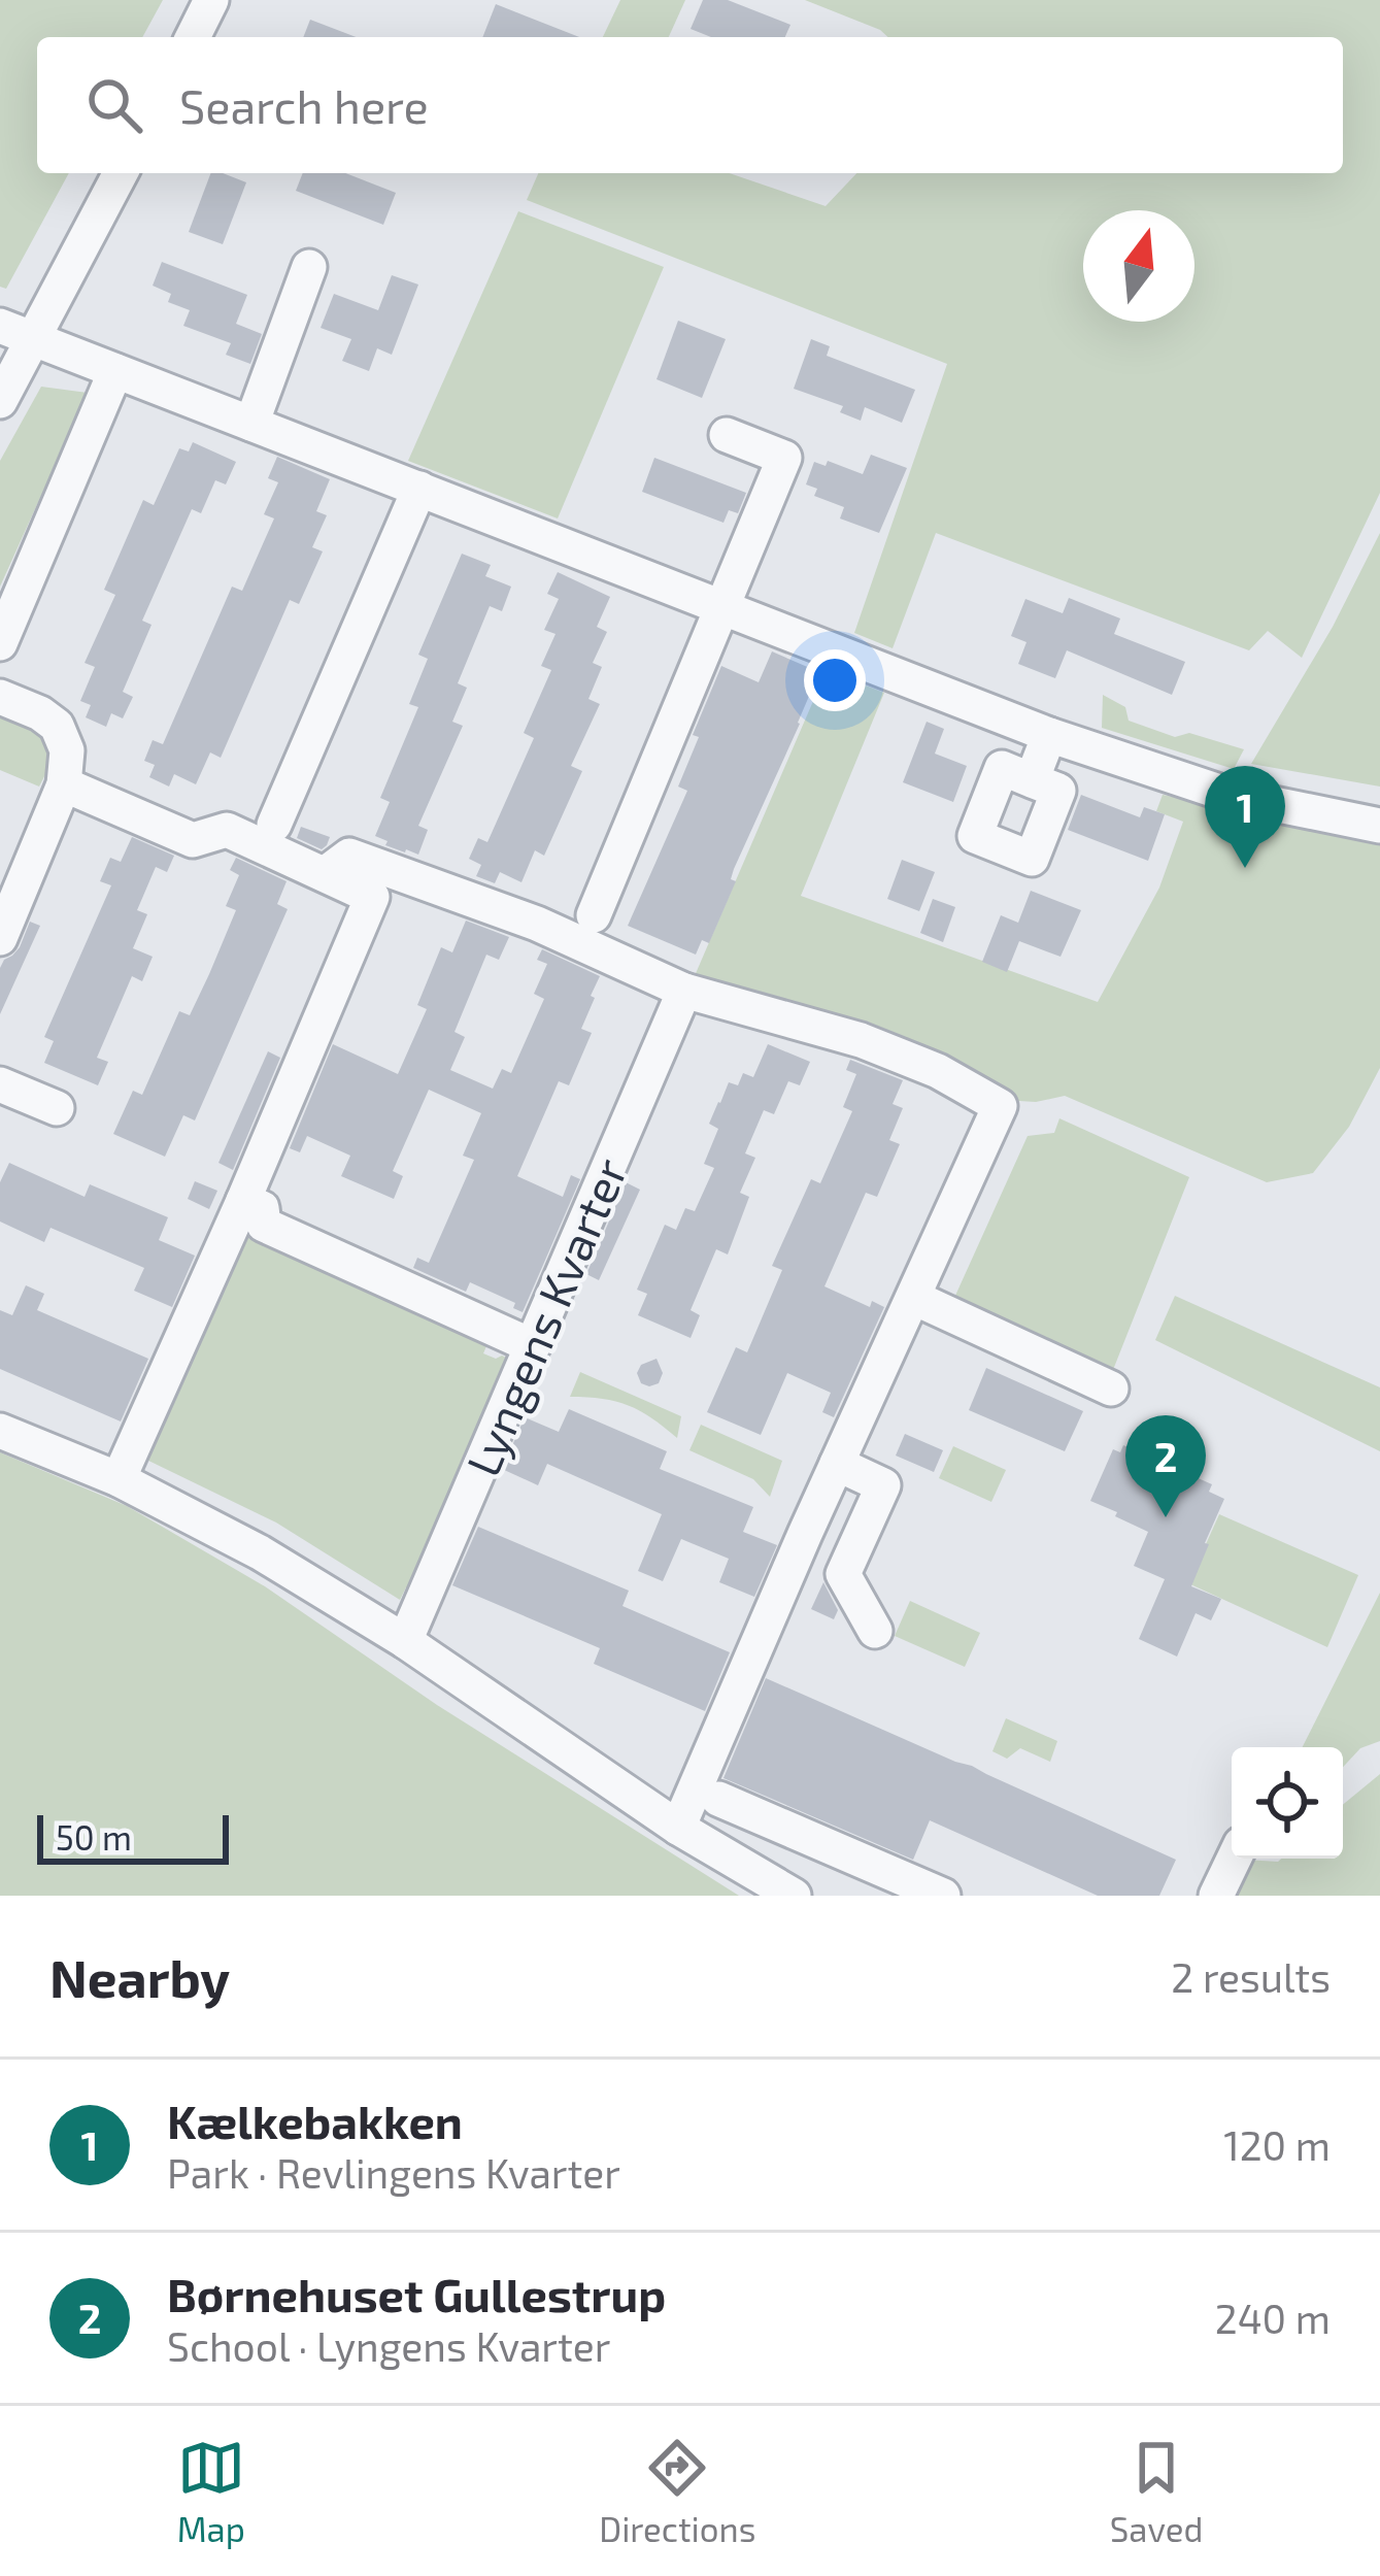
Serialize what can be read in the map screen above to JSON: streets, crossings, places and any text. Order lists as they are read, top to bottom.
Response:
{
  "streets": {
    "street": ["Lyngens Kvarter"]
  },
  "scale_bar": "50 m",
  "north": "top",
  "page": {
    "search": "Search here",
    "pins": ["1", "2"],
    "scale": "50 m",
    "heading": ["Nearby", "2 results"],
    "list": [
      {
        "mark": "1",
        "name": "Kælkebakken",
        "note": "Park · Revlingens Kvarter",
        "value": "120 m"
      },
      {
        "mark": "2",
        "name": "Børnehuset Gullestrup",
        "note": "School · Lyngens Kvarter",
        "value": "240 m"
      }
    ],
    "nav": ["Map", "Directions", "Saved"]
  }
}
